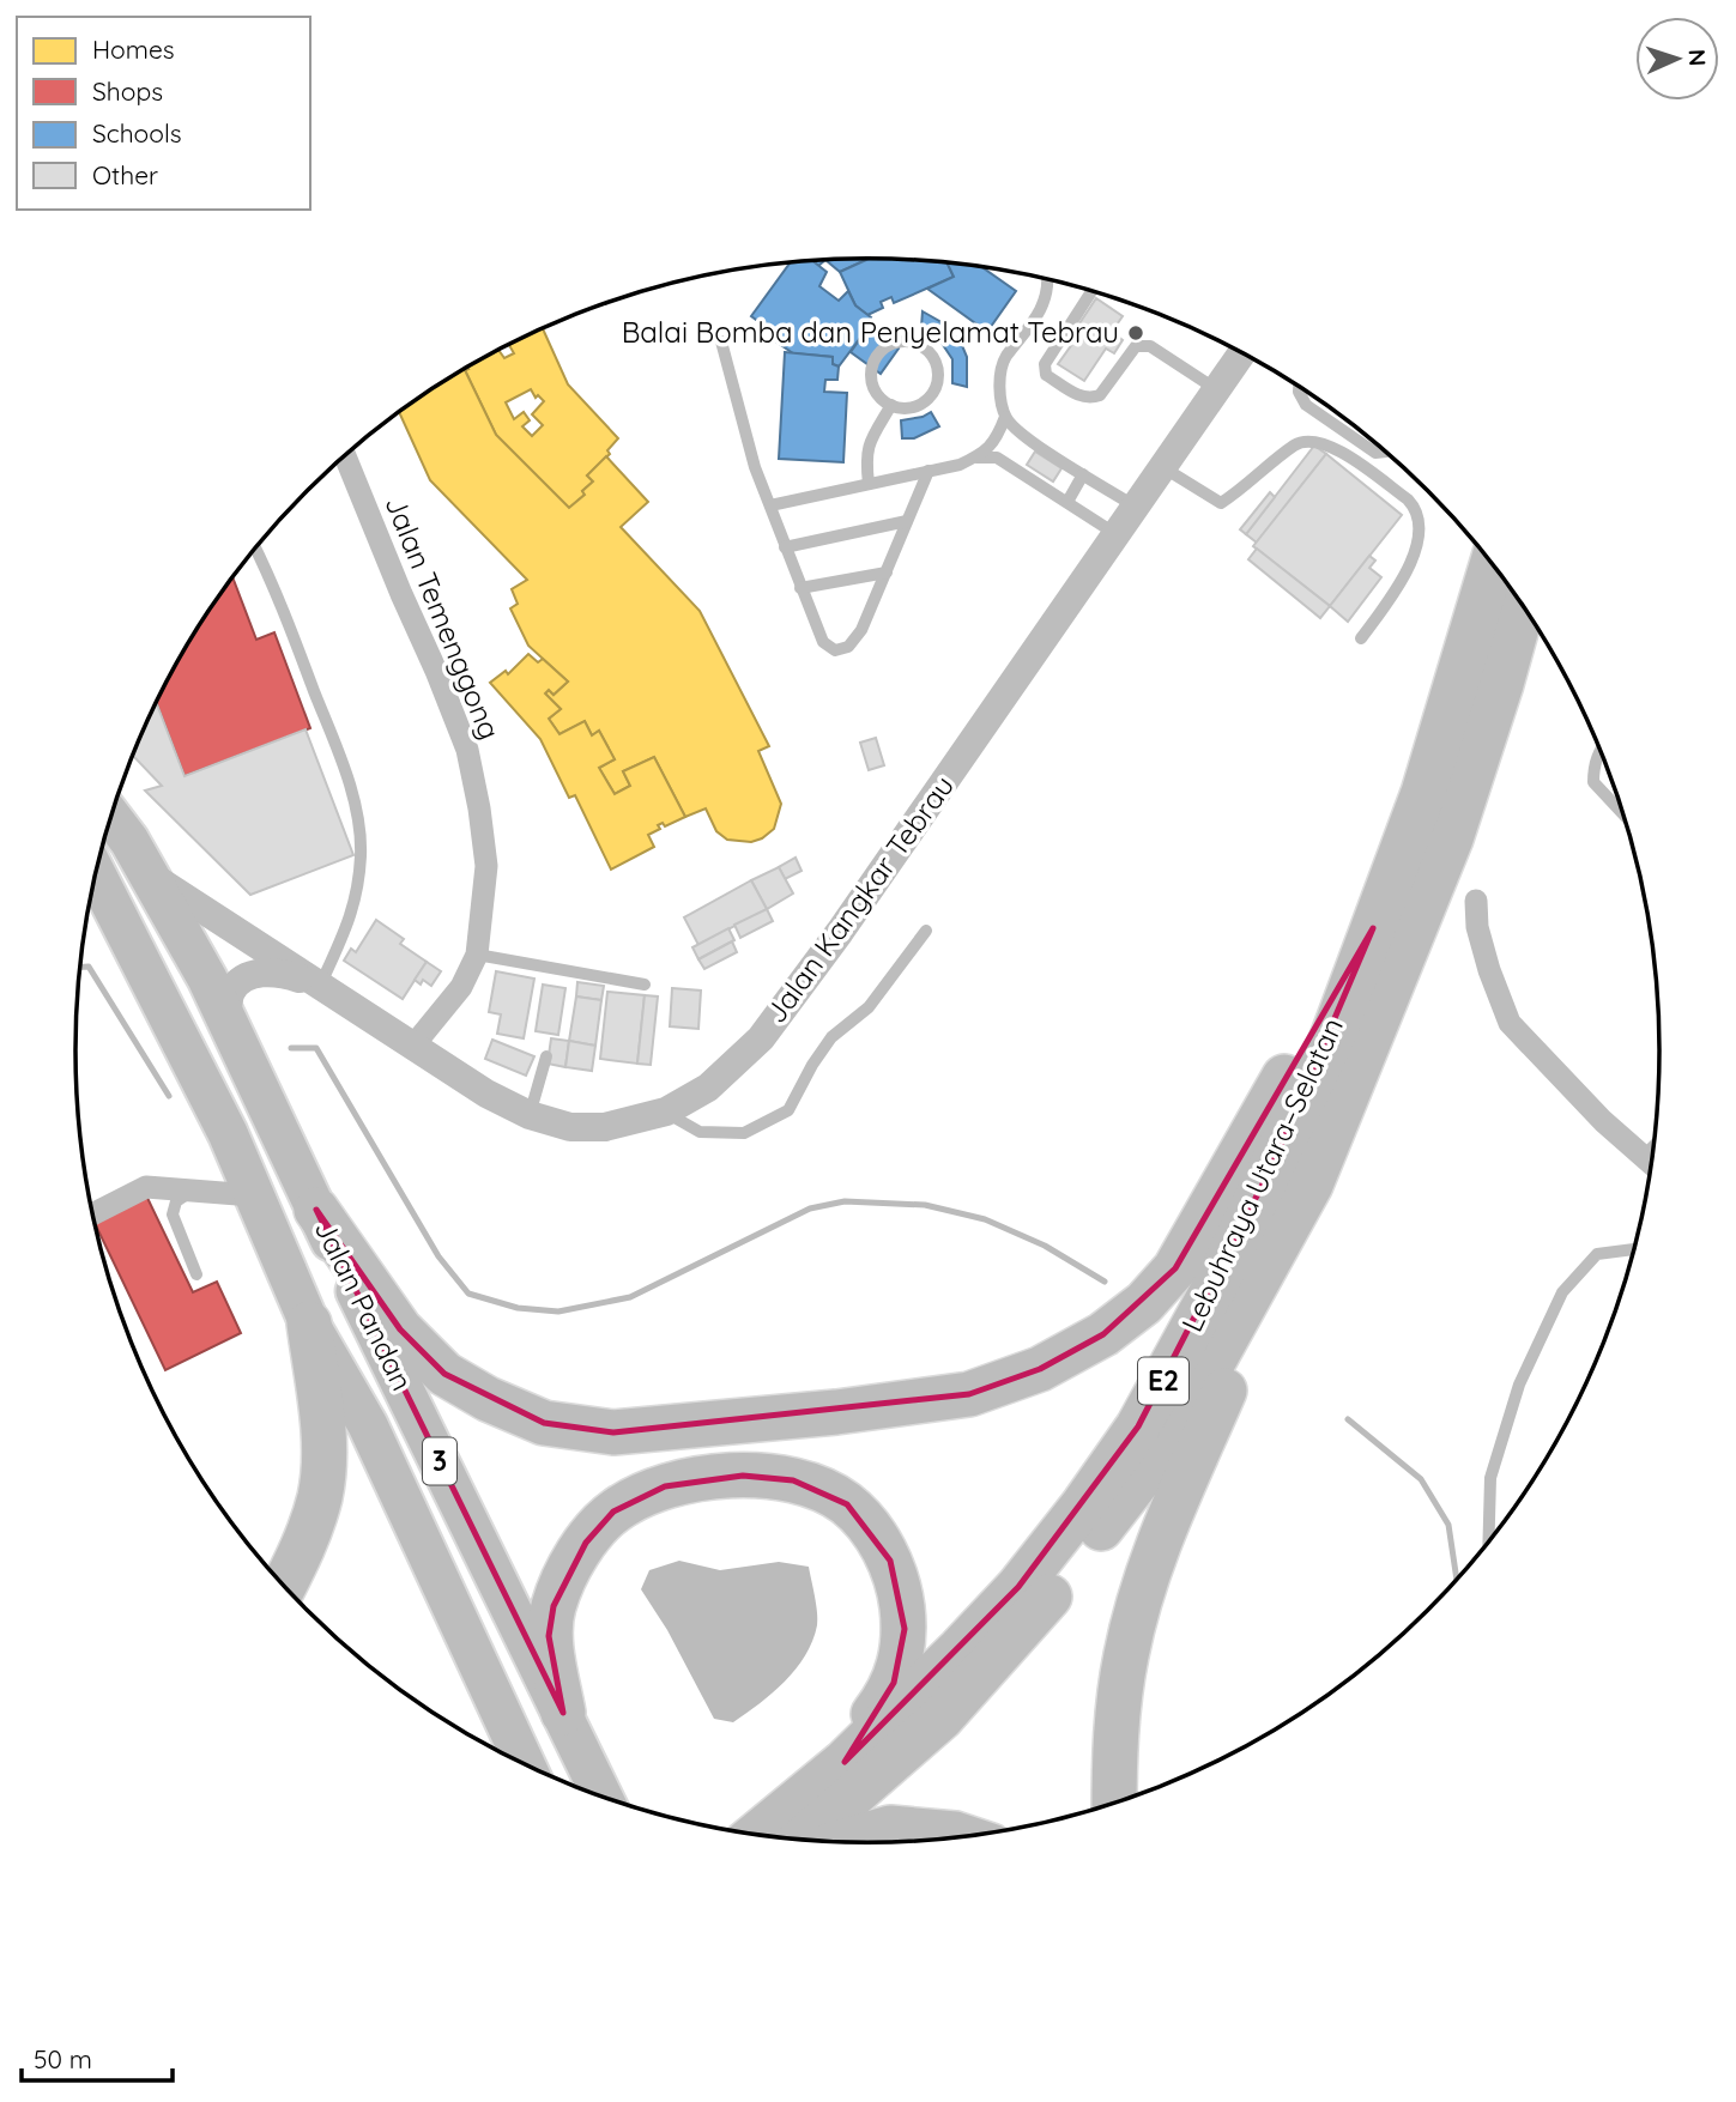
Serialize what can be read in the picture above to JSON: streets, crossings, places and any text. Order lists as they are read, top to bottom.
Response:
{
  "streets": {
    "highway": [
      "Lebuhraya Utara–Selatan",
      "Jalan Pandan",
      "E2",
      "3"
    ],
    "street": ["Jalan Temenggong", "Jalan Kangkar Tebrau"]
  },
  "crossings": [
    ["Jalan Temenggong", "Jalan Kangkar Tebrau"],
    ["Jalan Kangkar Tebrau", "Jalan Pandan"]
  ],
  "places": ["Balai Bomba dan Penyelamat Tebrau"],
  "legend": [
    "Homes",
    "Shops",
    "Schools",
    "Other"
  ],
  "scale_bar": "50 m",
  "north": "right"
}
